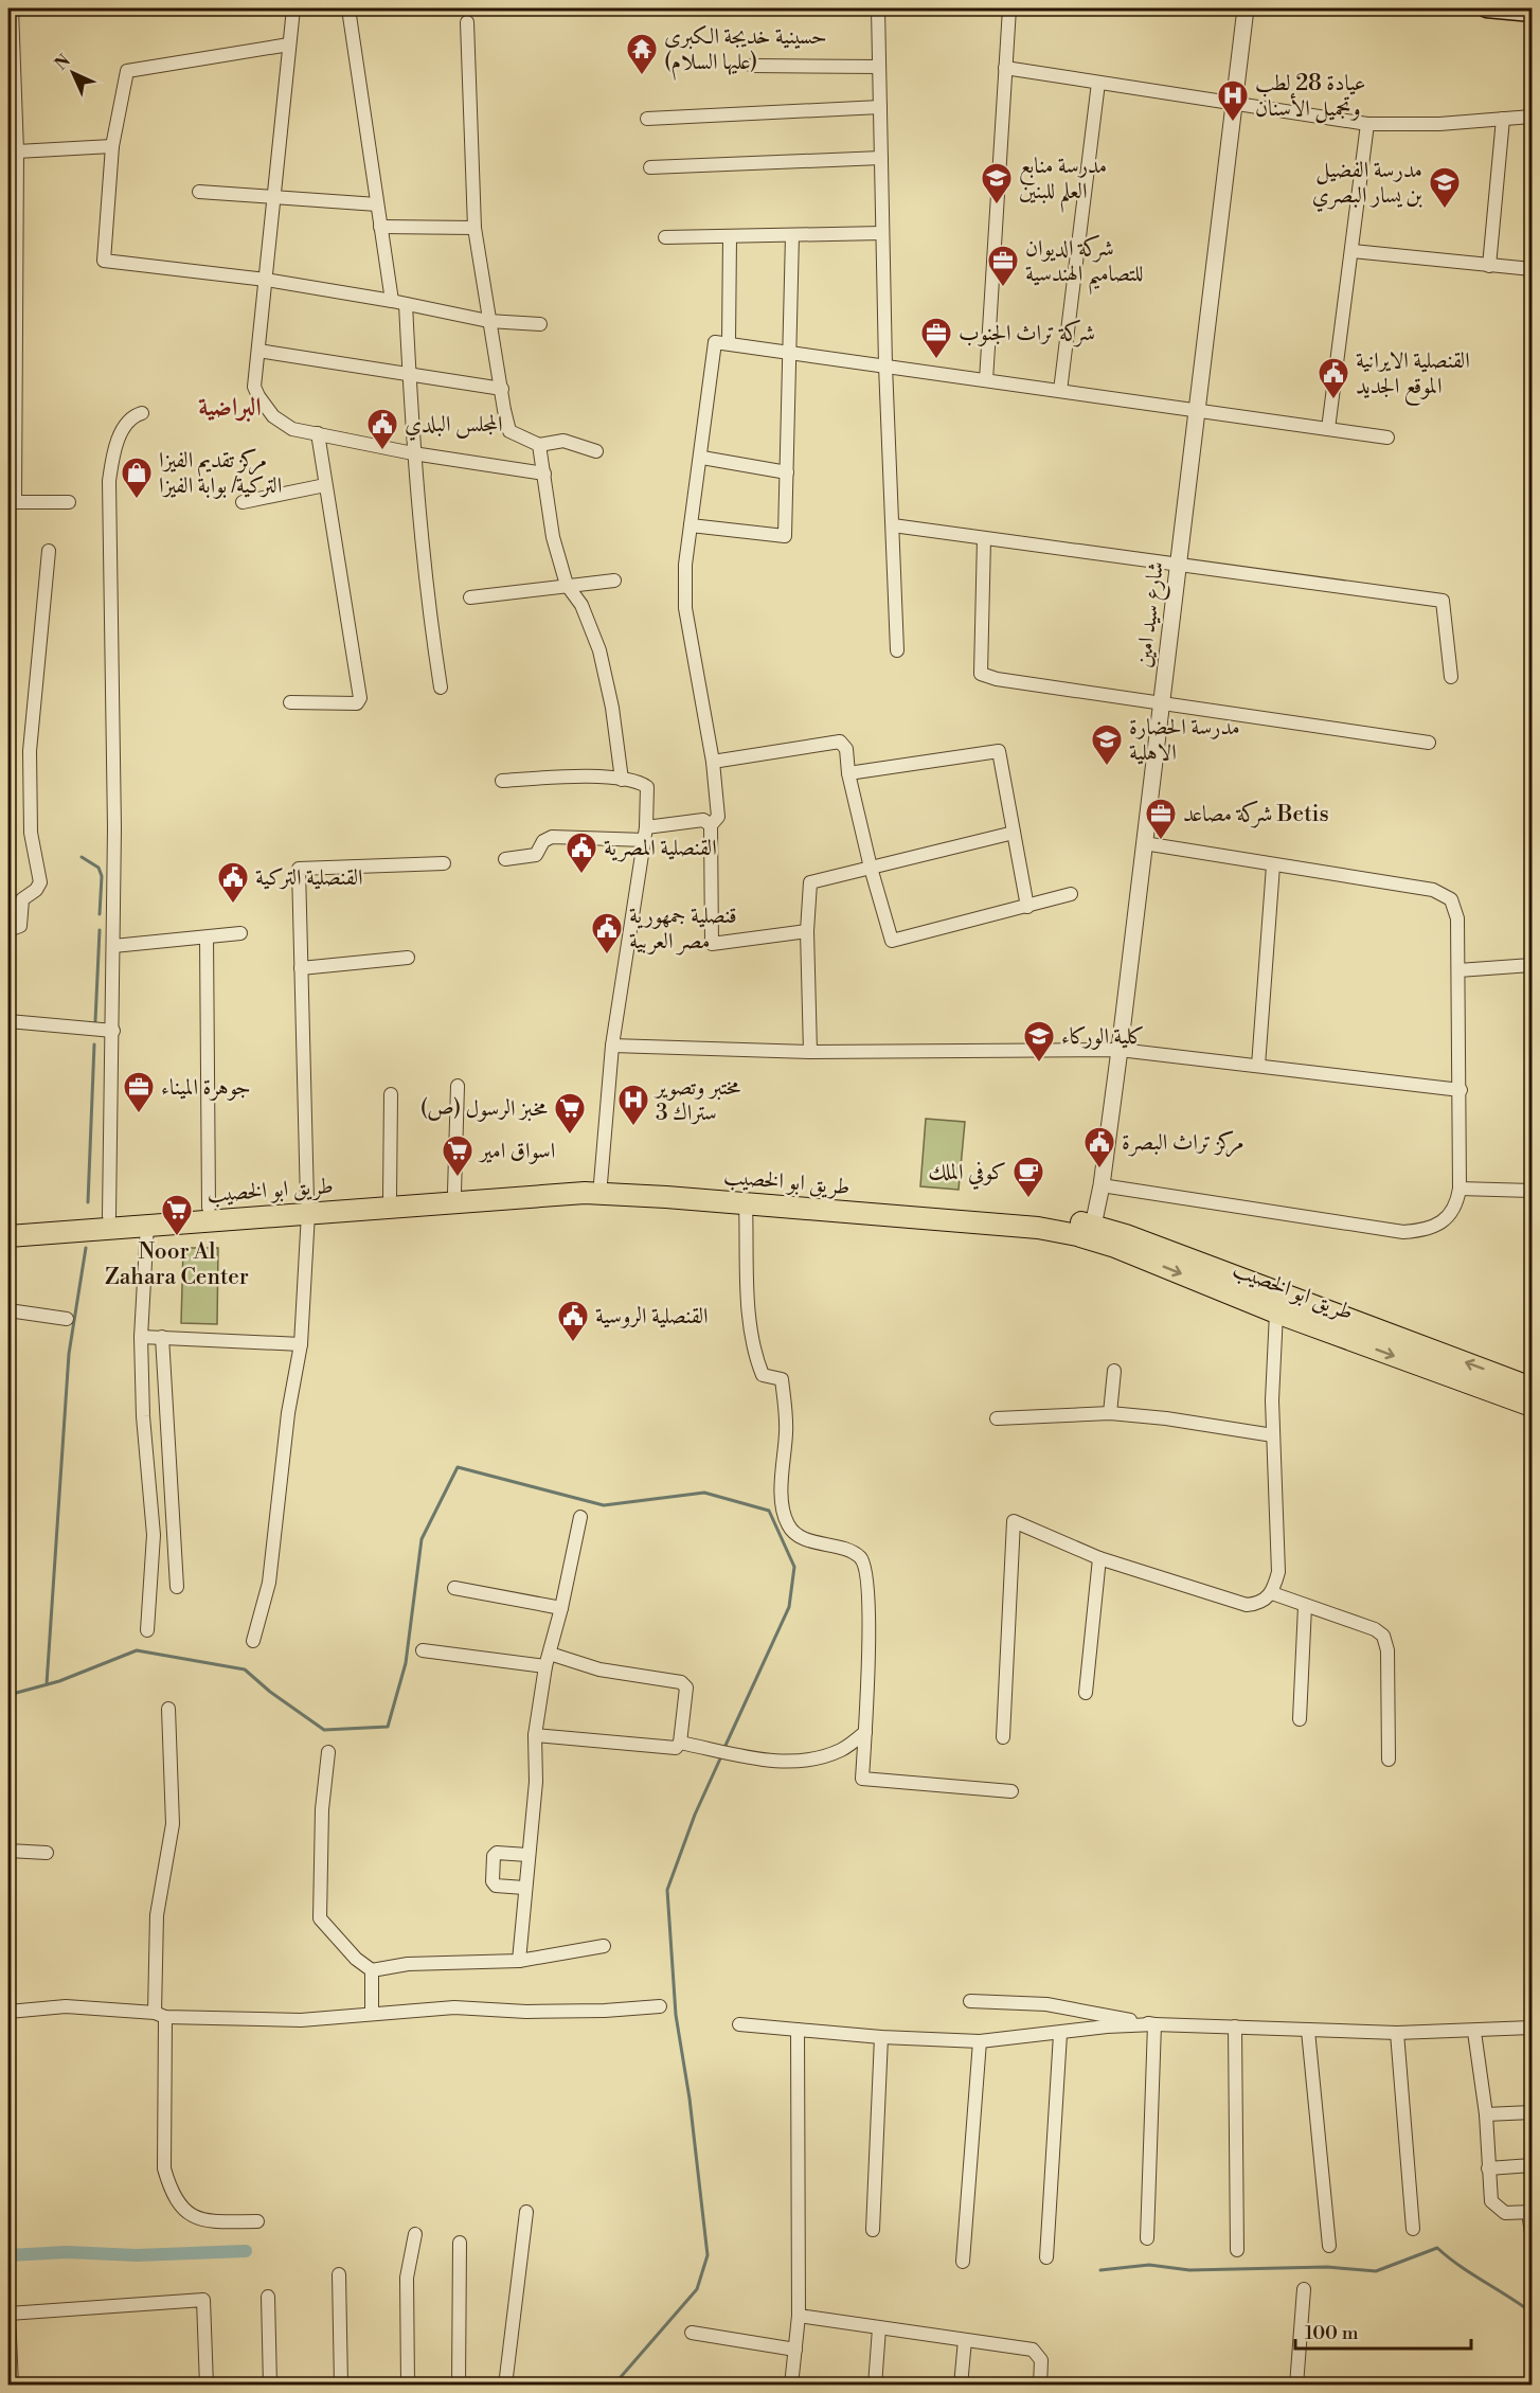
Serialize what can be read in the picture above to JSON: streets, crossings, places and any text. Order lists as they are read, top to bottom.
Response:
{
  "streets": {
    "main road": ["طريق ابو الخصيب"],
    "street": ["شارع سيد امين"]
  },
  "crossings": [
    ["شارع سيد امين", "طريق ابو الخصيب"]
  ],
  "districts": ["البراضية"],
  "places": {
    "temple": ["حسينية خديجة الكبرى (عليها السلام)"],
    "hospital": ["عيادة 28 لطب وتجميل الأسنان", "مختبر وتصوير ستراك 3"],
    "school or university": [
      "مدرسة منابع العلم للبنين",
      "مدرسة الفضيل بن يسار البصري",
      "مدرسة الحضارة الاهلية",
      "كلية الوركاء"
    ],
    "office": [
      "شركة الديوان للتصاميم الهندسية",
      "شركة تراث الجنوب",
      "شركة مصاعد Betis",
      "جوهرة الميناء"
    ],
    "public building": [
      "القنصلية الايرانية الموقع الجديد",
      "المجلس البلدي",
      "القنصلية المصرية",
      "القنصلية التركية",
      "قنصلية جمهورية مصر العربية",
      "مركز تراث البصرة",
      "القنصلية الروسية"
    ],
    "shop": ["مركز تقديم الفيزا التركية/ بوابة الفيزا"],
    "supermarket": ["مخبز الرسول (ص)", "اسواق امير", "Noor Al Zahara Center"],
    "cafe": ["كوفي الملك"]
  },
  "scale_bar": "100 m",
  "north": "top left"
}
